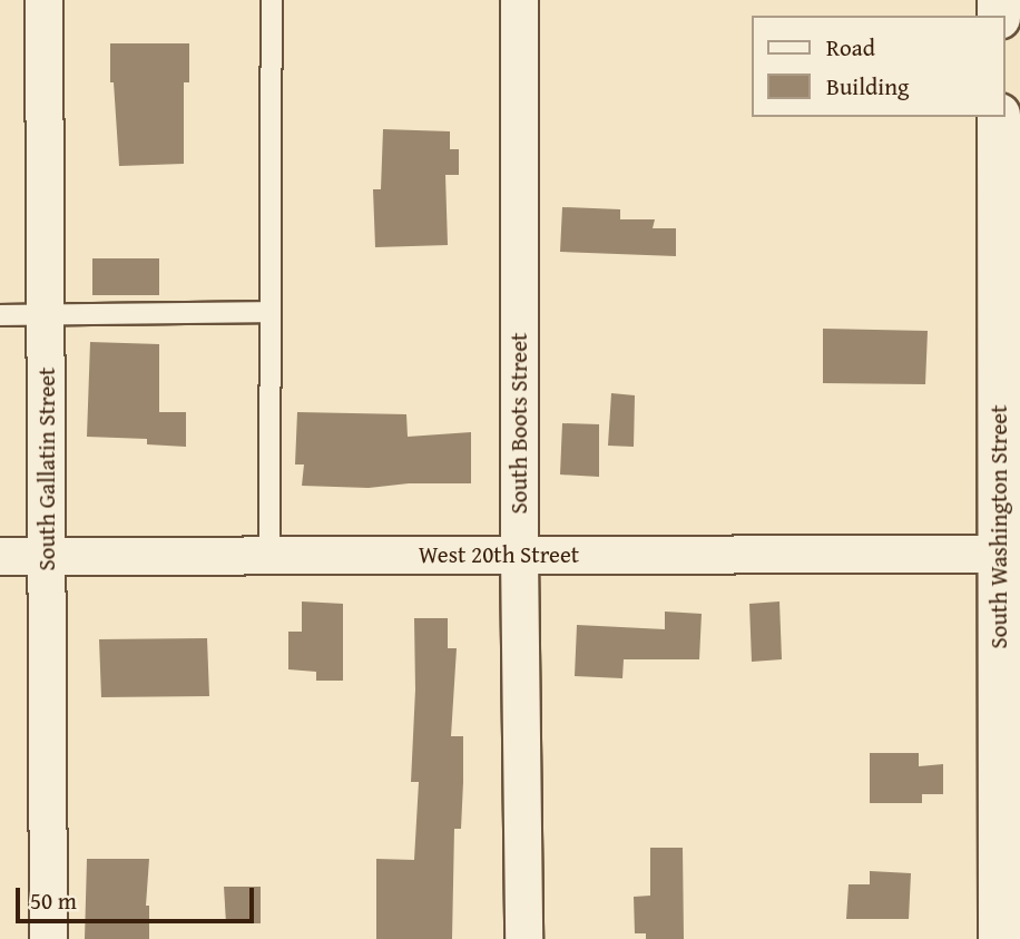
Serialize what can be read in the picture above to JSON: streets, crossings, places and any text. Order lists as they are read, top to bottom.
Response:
{
  "streets": {
    "main road": ["South Washington Street"],
    "street": ["South Boots Street", "South Gallatin Street", "West 20th Street"]
  },
  "crossings": [
    ["South Boots Street", "West 20th Street"],
    ["South Gallatin Street", "West 20th Street"],
    ["South Washington Street", "West 20th Street"]
  ],
  "legend": ["Road", "Building"],
  "scale_bar": "50 m"
}
